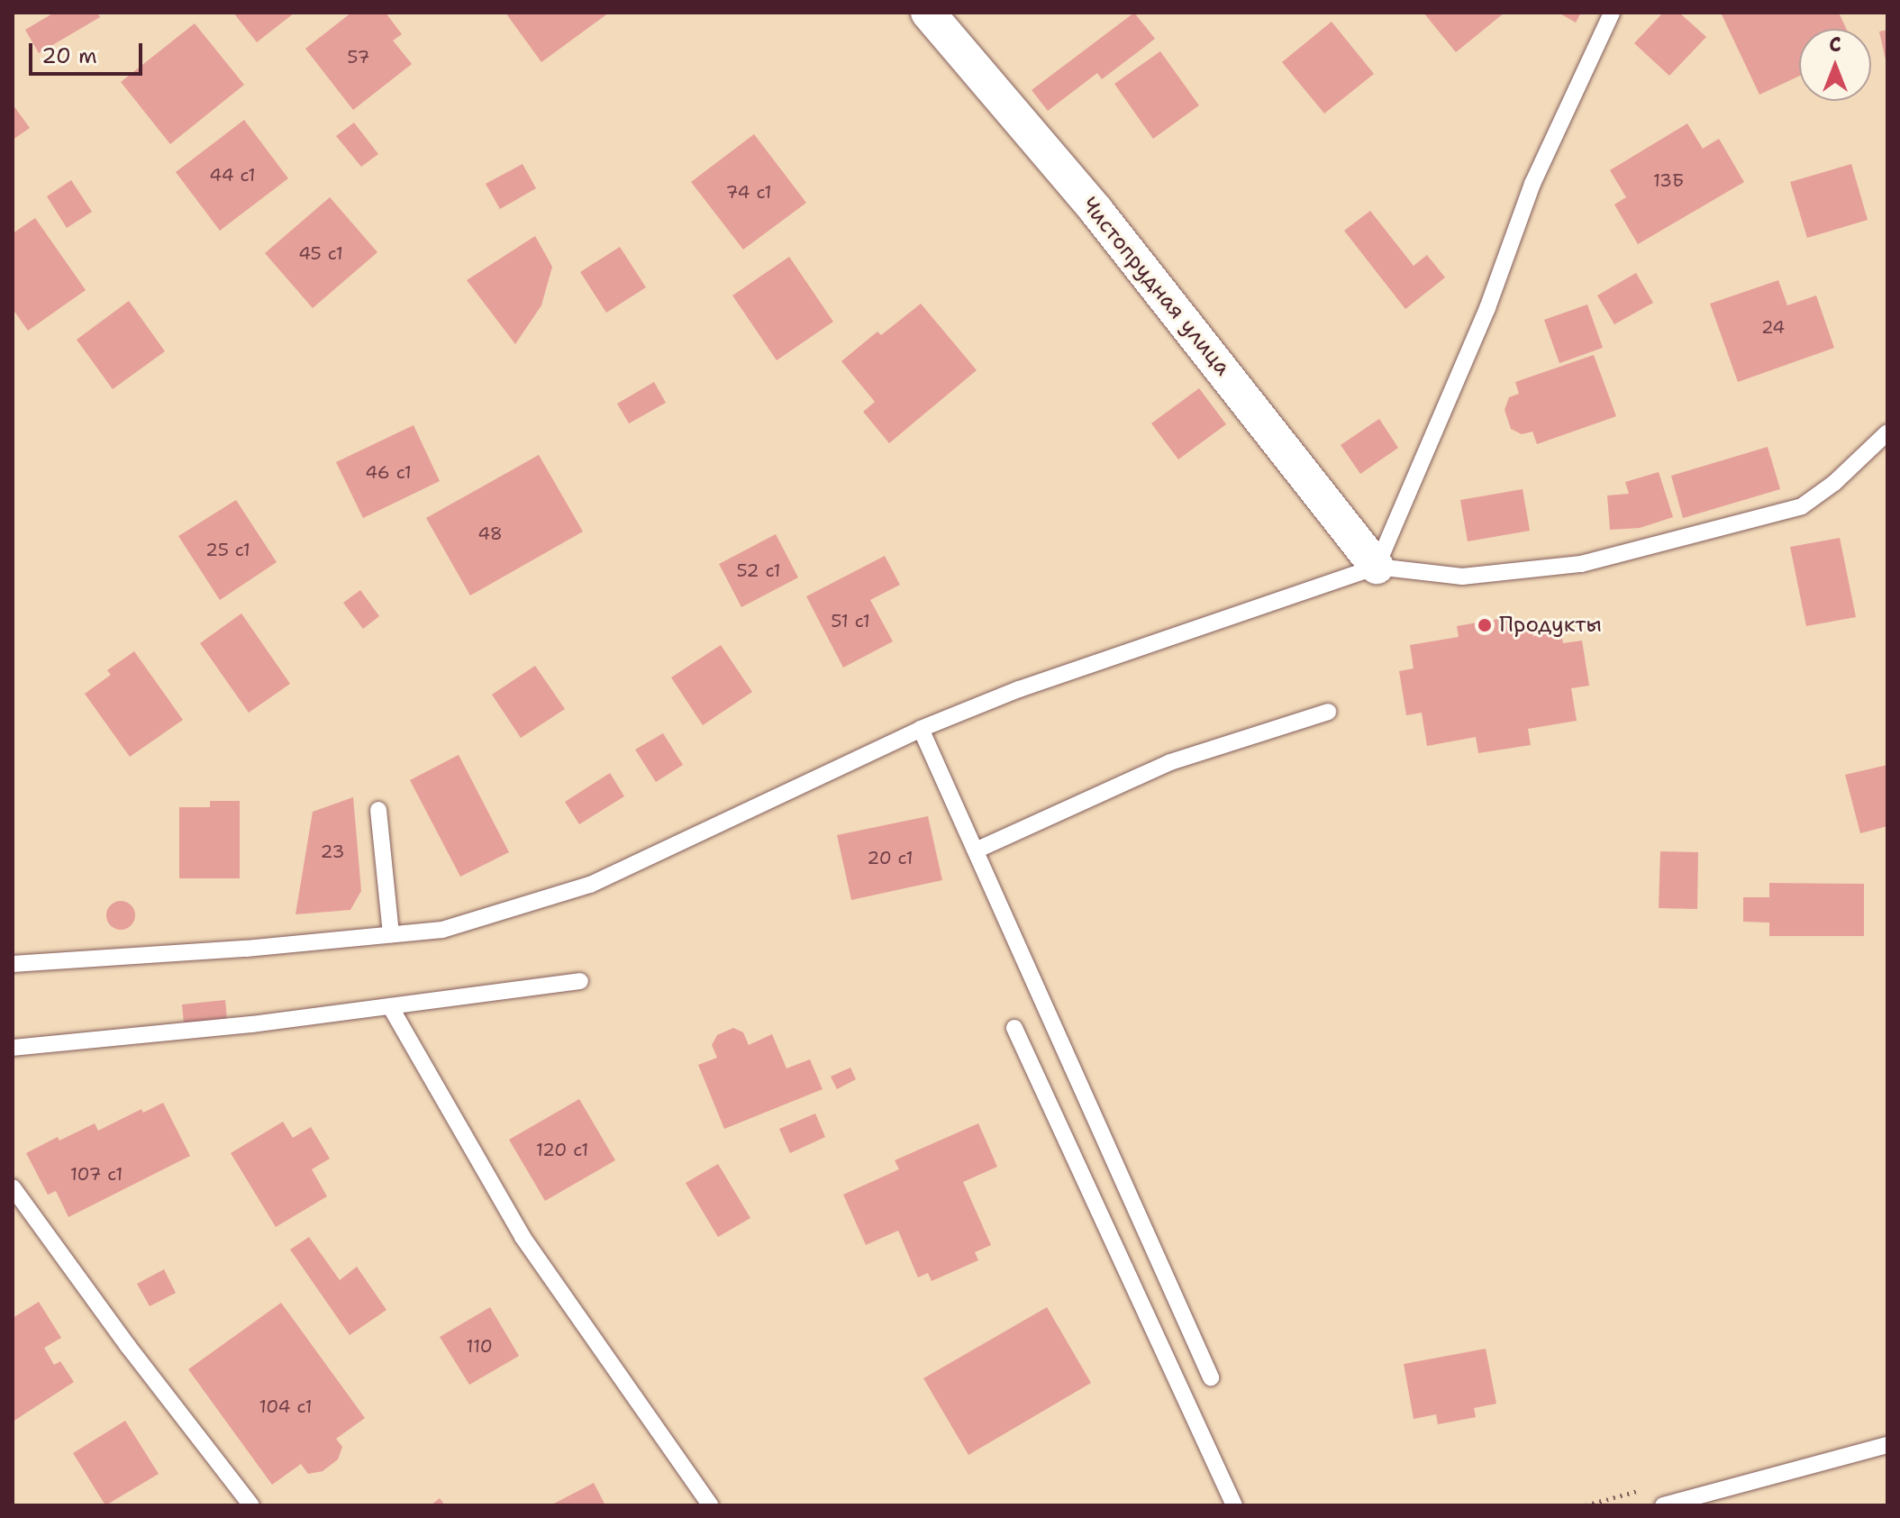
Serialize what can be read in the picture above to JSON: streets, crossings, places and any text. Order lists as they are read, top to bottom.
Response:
{
  "streets": {
    "street": ["Чистопрудная улица"]
  },
  "places": ["Продукты"],
  "house_numbers": [
    "57",
    "44 с1",
    "13Б",
    "74 с1",
    "45 с1",
    "24",
    "46 с1",
    "48",
    "25 с1",
    "52 с1",
    "51 с1",
    "23",
    "20 с1",
    "120 с1",
    "107 с1",
    "110",
    "104 с1"
  ],
  "scale_bar": "20 m",
  "north": "top"
}
